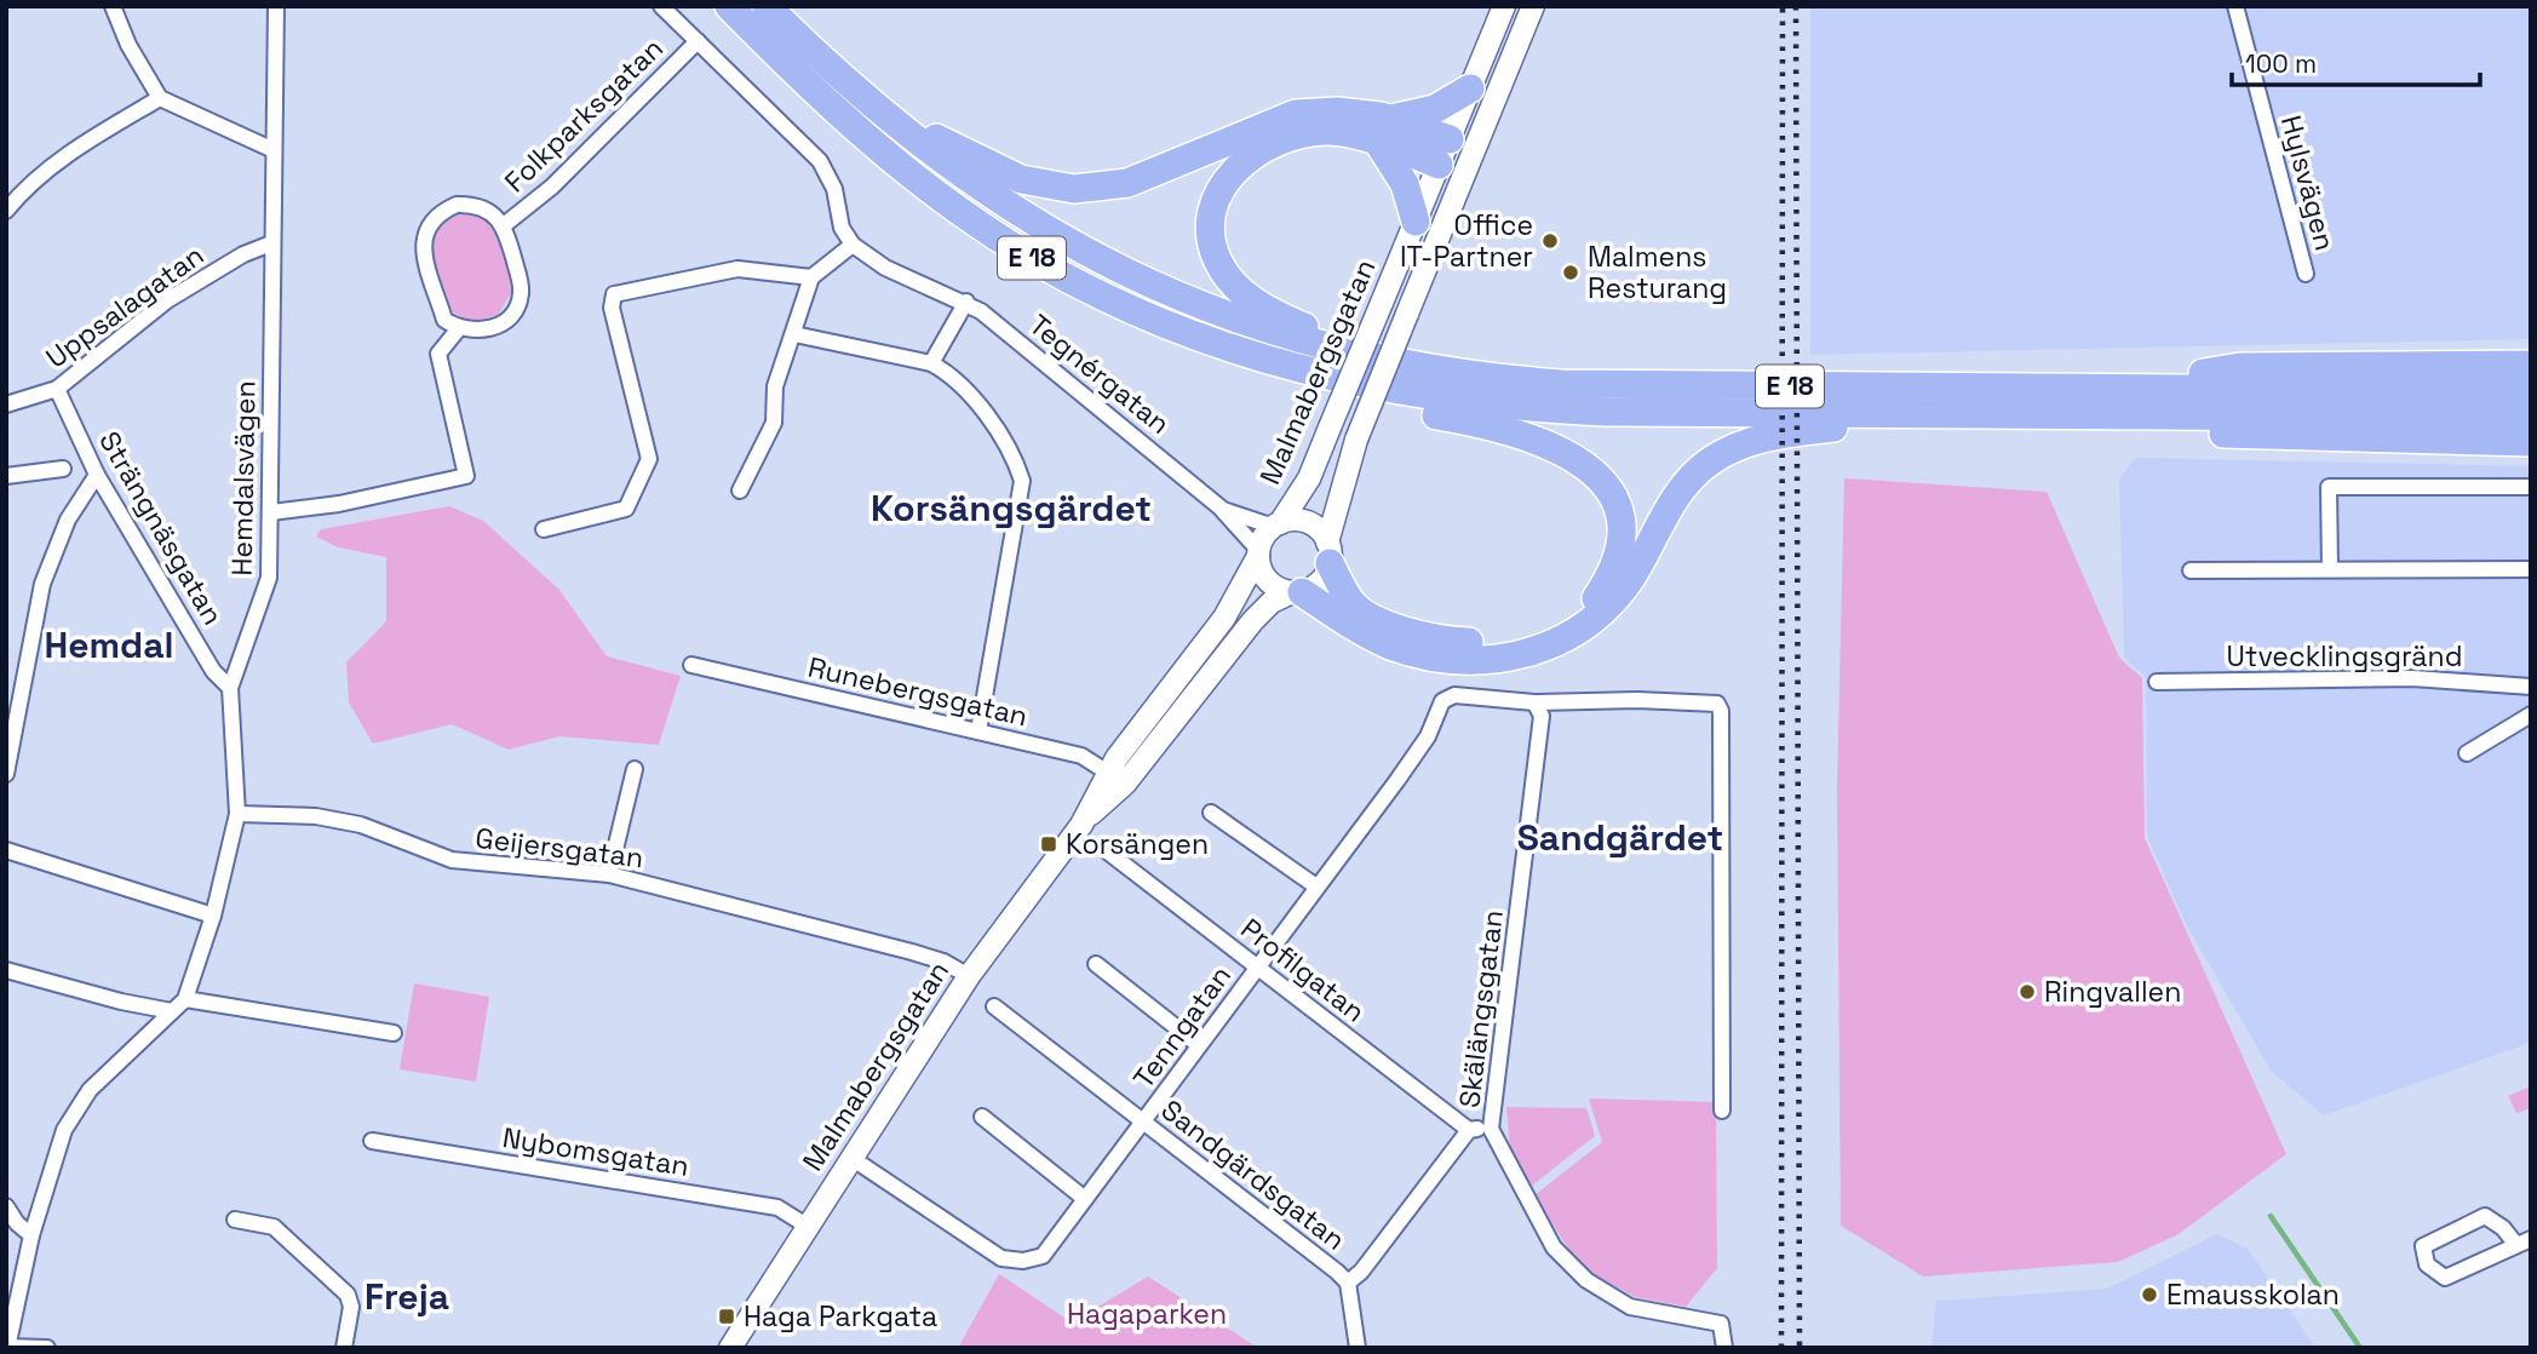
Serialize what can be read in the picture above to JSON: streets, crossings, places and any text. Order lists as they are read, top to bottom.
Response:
{
  "streets": {
    "highway": ["E 18"],
    "main road": ["Malmabergsgatan"],
    "street": [
      "Folkparksgatan",
      "Hylsvägen",
      "Uppsalagatan",
      "Tegnérgatan",
      "Hemdalsvägen",
      "Strängnäsgatan",
      "Utvecklingsgränd",
      "Runebergsgatan",
      "Geijersgatan",
      "Profilgatan",
      "Skälängsgatan",
      "Tenngatan",
      "Nybomsgatan",
      "Sandgärdsgatan"
    ]
  },
  "crossings": [
    ["E 18", "Malmabergsgatan"],
    ["E 18", "Tegnérgatan"],
    ["Uppsalagatan", "Hemdalsvägen"],
    ["Uppsalagatan", "Strängnäsgatan"],
    ["Malmabergsgatan", "Tegnérgatan"],
    ["Malmabergsgatan", "Runebergsgatan"],
    ["Malmabergsgatan", "Geijersgatan"],
    ["Malmabergsgatan", "Tenngatan"],
    ["Malmabergsgatan", "Nybomsgatan"],
    ["Hemdalsvägen", "Strängnäsgatan"],
    ["Hemdalsvägen", "Geijersgatan"],
    ["Profilgatan", "Tenngatan"],
    ["Skälängsgatan", "Tenngatan"],
    ["Tenngatan", "Sandgärdsgatan"]
  ],
  "districts": [
    "Korsängsgärdet",
    "Hemdal",
    "Sandgärdet",
    "Freja"
  ],
  "parks": ["Hagaparken"],
  "places": {
    "other": [
      "Office IT-Partner",
      "Malmens Resturang",
      "Ringvallen",
      "Emausskolan"
    ],
    "transit": ["Korsängen", "Haga Parkgata"]
  },
  "scale_bar": "100 m"
}
